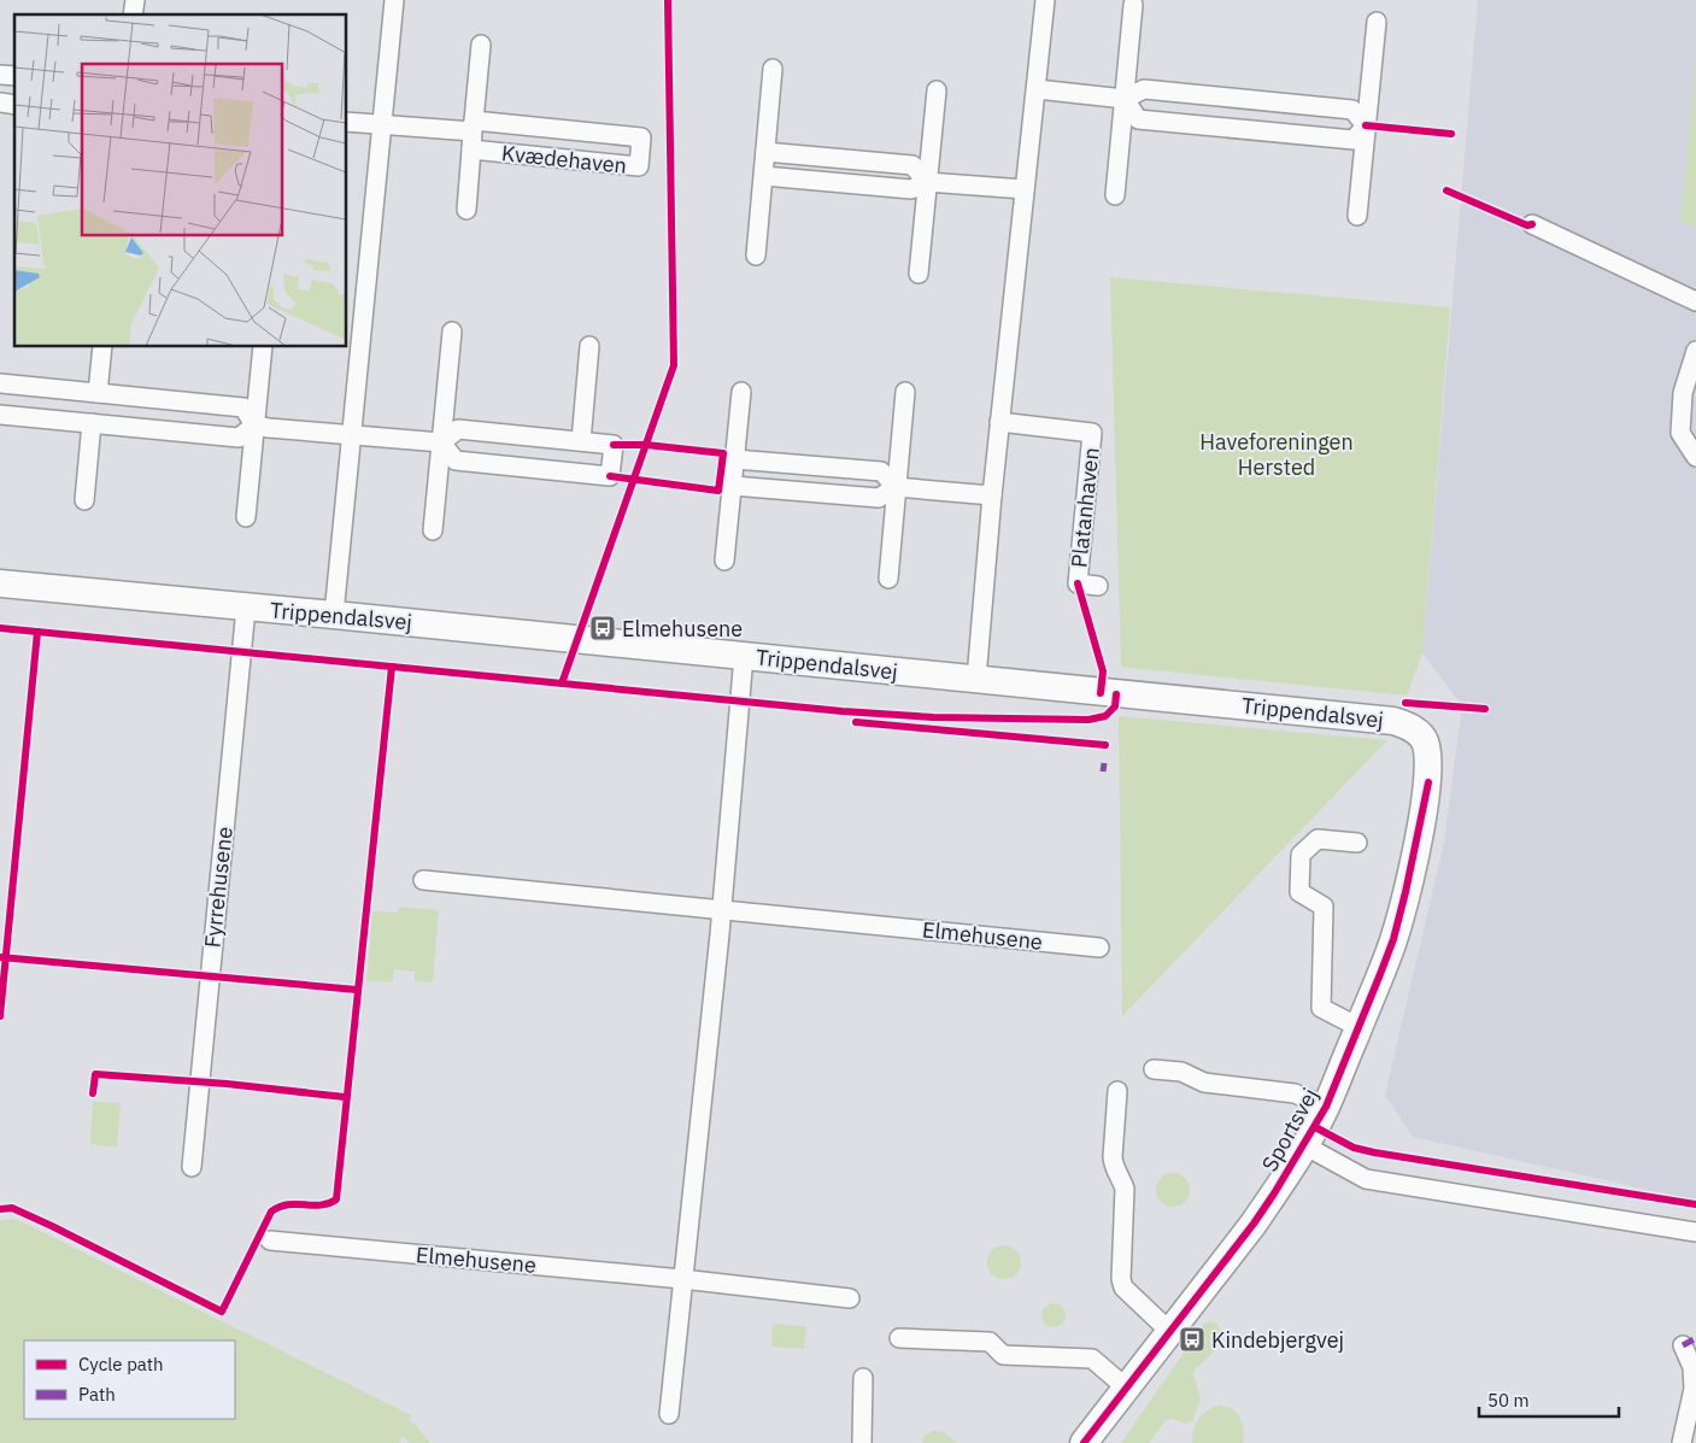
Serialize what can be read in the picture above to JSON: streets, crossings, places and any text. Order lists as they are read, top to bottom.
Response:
{
  "streets": {
    "street": [
      "Kvædehaven",
      "Platanhaven",
      "Trippendalsvej",
      "Fyrrehusene",
      "Elmehusene",
      "Sportsvej"
    ]
  },
  "crossings": [
    ["Trippendalsvej", "Fyrrehusene"],
    ["Trippendalsvej", "Sportsvej"]
  ],
  "parks": ["Haveforeningen Hersted"],
  "places": {
    "bus stop": ["Elmehusene", "Kindebjergvej"]
  },
  "legend": ["Cycle path", "Path"],
  "scale_bar": "50 m"
}
